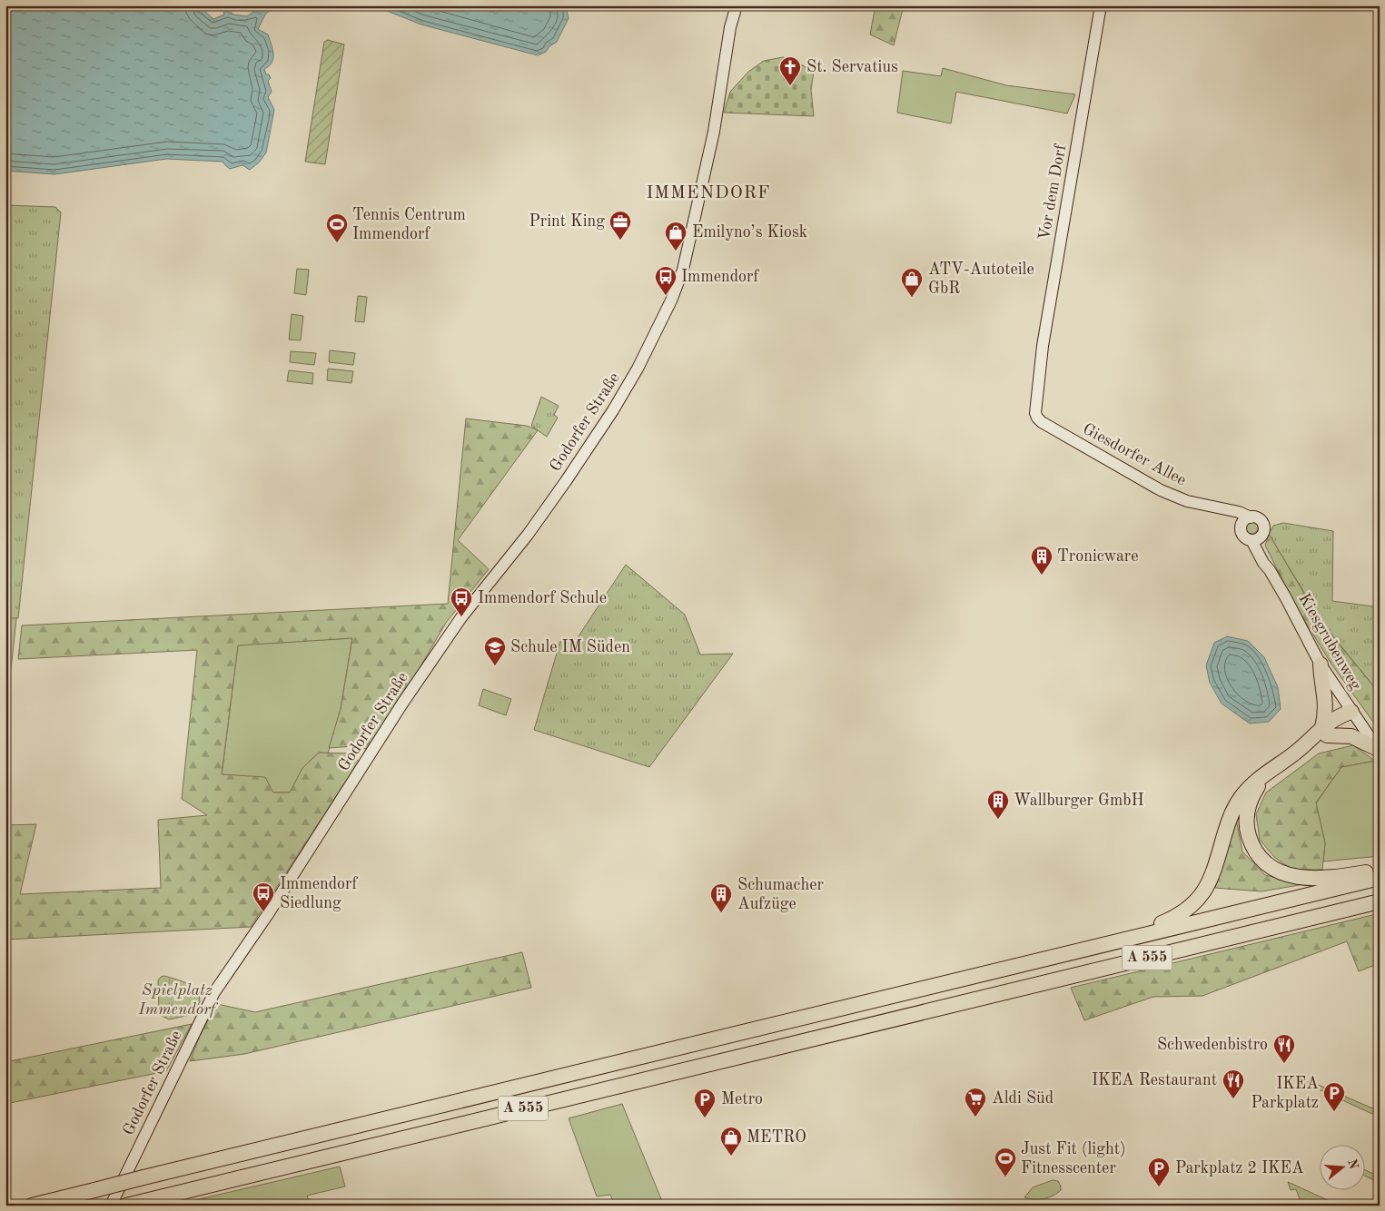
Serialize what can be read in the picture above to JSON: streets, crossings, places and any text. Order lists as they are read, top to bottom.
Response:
{
  "streets": {
    "highway": ["A 555"],
    "street": [
      "Vor dem Dorf",
      "Godorfer Straße",
      "Giesdorfer Allee",
      "Kiesgrubenweg"
    ]
  },
  "crossings": [
    ["Vor dem Dorf", "Giesdorfer Allee"],
    ["Giesdorfer Allee", "Kiesgrubenweg"]
  ],
  "districts": ["IMMENDORF"],
  "parks": ["Spielplatz Immendorf"],
  "places": {
    "church": ["St. Servatius"],
    "office": ["Print King"],
    "sports": ["Tennis Centrum Immendorf", "Just Fit (light) Fitnesscenter"],
    "shop": ["Emilyno’s Kiosk", "ATV-Autoteile GbR", "METRO"],
    "bus stop": ["Immendorf", "Immendorf Schule", "Immendorf Siedlung"],
    "building": ["Tronicware", "Wallburger GmbH", "Schumacher Aufzüge"],
    "school or university": ["Schule IM Süden"],
    "restaurant": ["Schwedenbistro", "IKEA Restaurant"],
    "parking": ["IKEA Parkplatz", "Metro", "Parkplatz 2 IKEA"],
    "supermarket": ["Aldi Süd"]
  },
  "north": "right"
}
